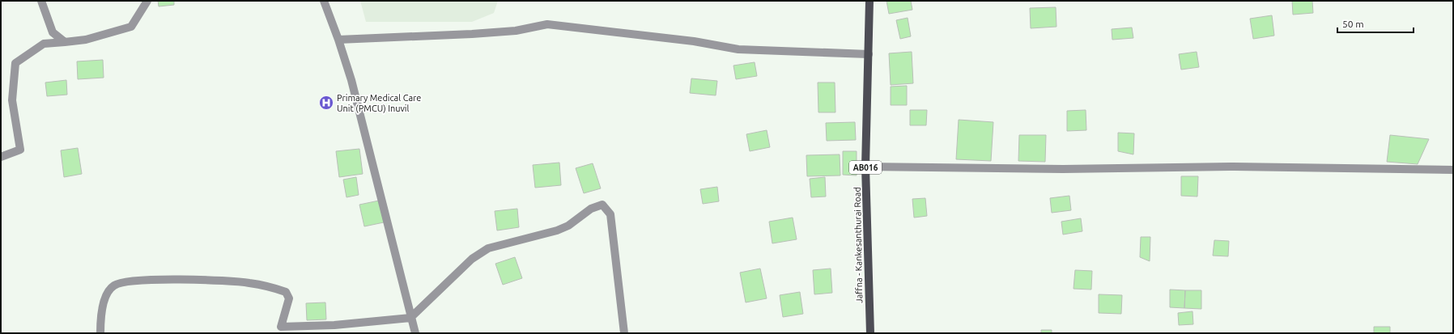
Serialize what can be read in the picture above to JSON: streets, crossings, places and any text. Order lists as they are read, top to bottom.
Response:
{
  "streets": {
    "main road": ["AB016", "Jaffna - Kankesanthurai Road"]
  },
  "places": {
    "hospital": ["Primary Medical Care Unit (PMCU) Inuvil"]
  },
  "scale_bar": "50 m"
}
